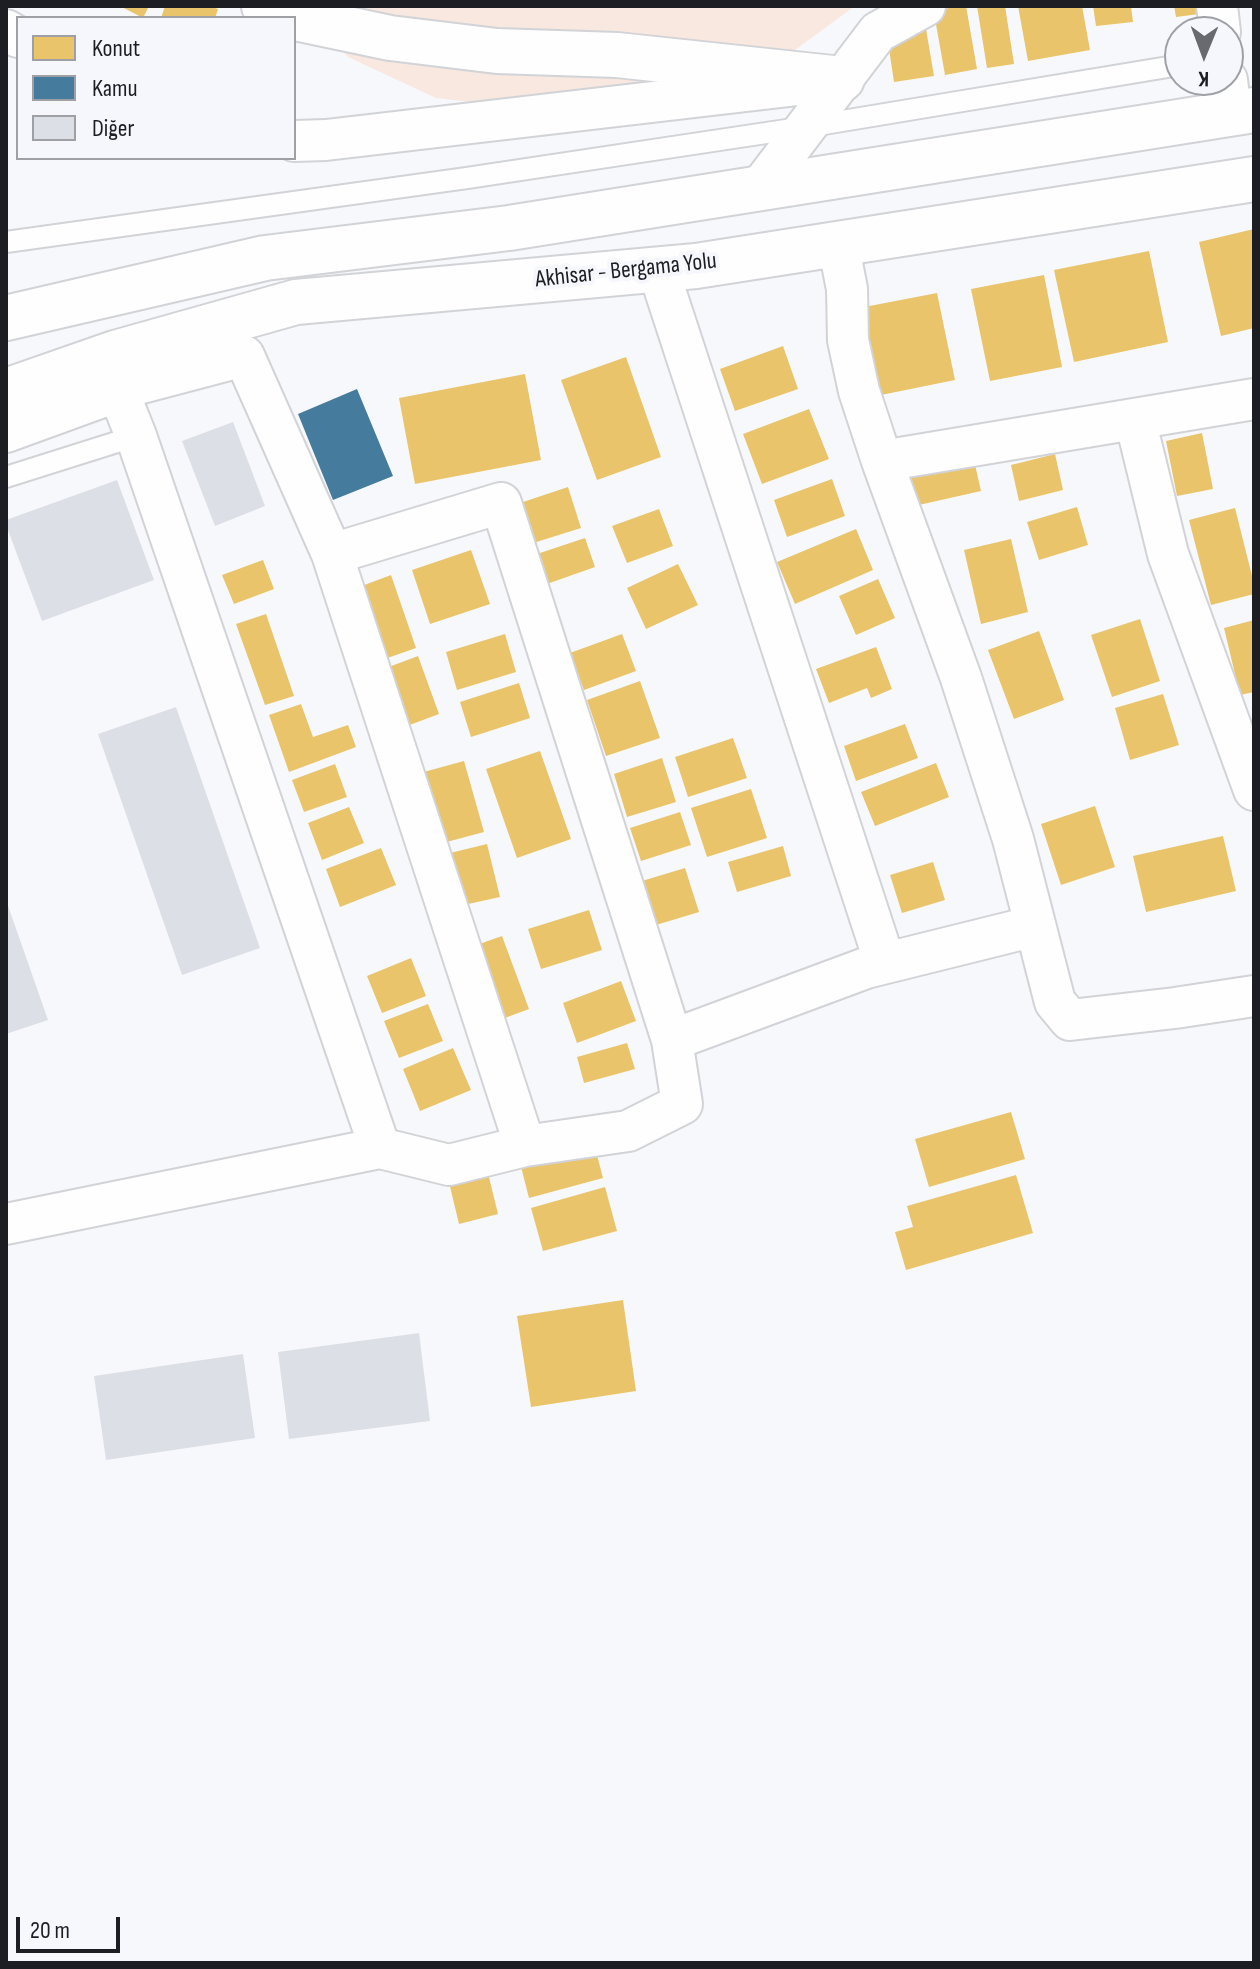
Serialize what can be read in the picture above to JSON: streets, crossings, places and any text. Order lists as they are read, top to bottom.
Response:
{
  "streets": {
    "main road": ["Akhisar - Bergama Yolu"]
  },
  "legend": ["Konut", "Kamu", "Diğer"],
  "scale_bar": "20 m",
  "north": "bottom"
}
